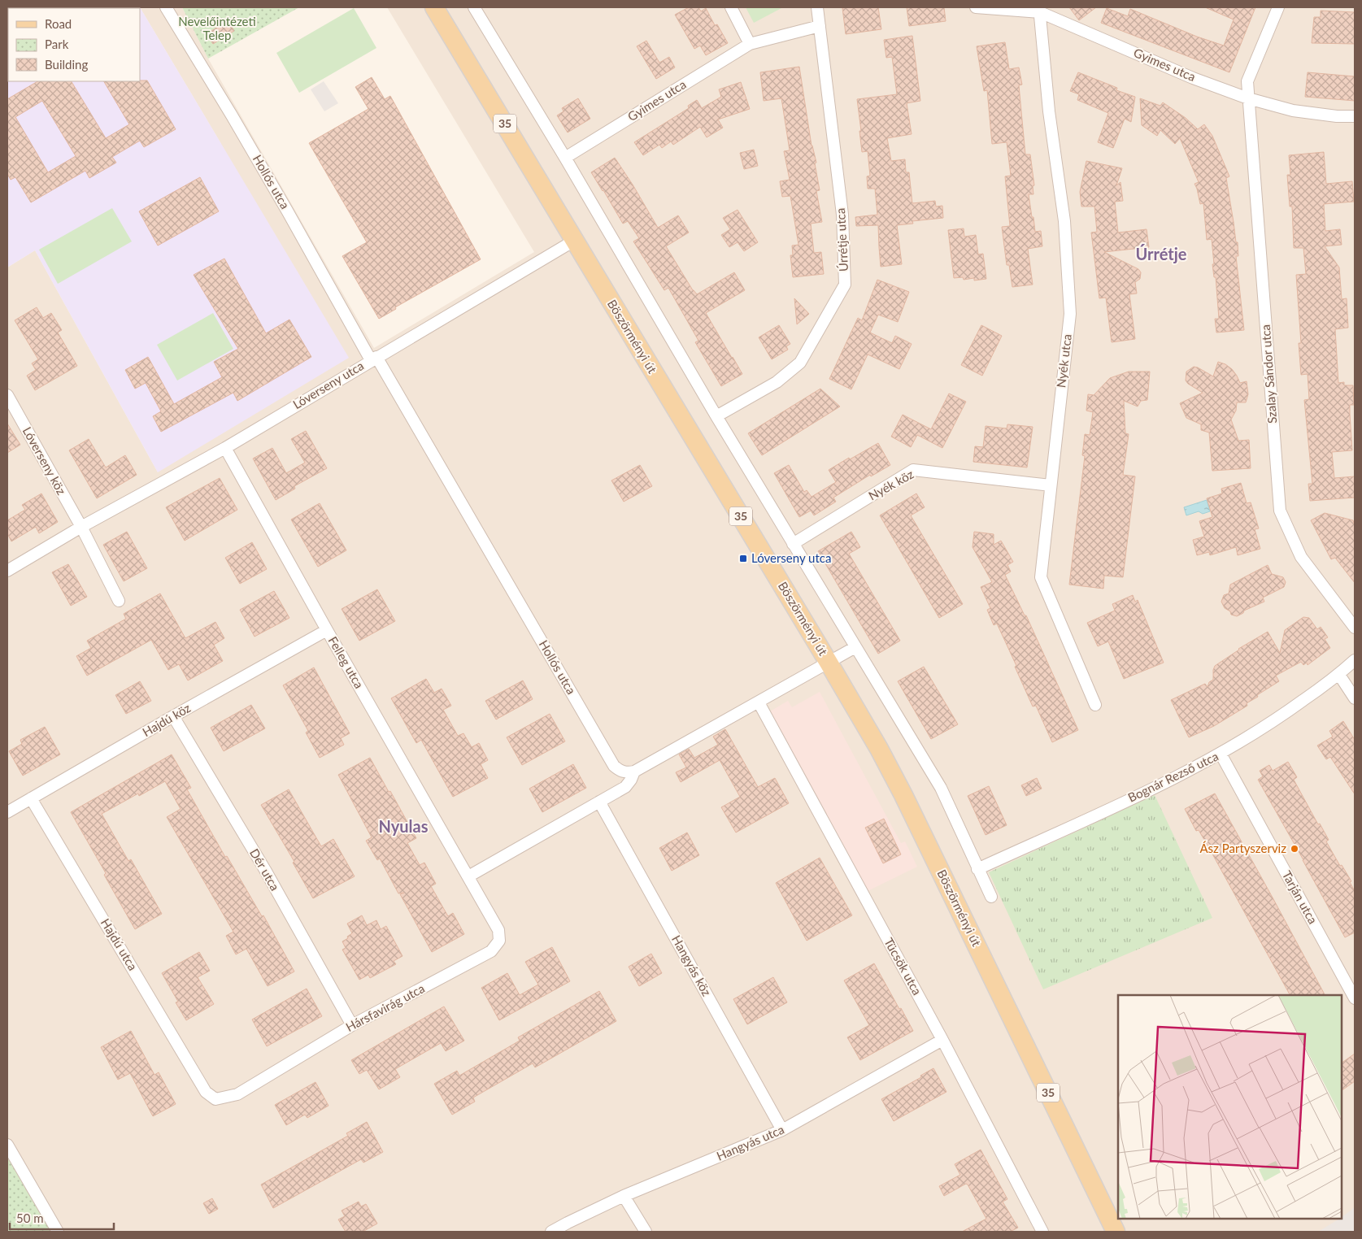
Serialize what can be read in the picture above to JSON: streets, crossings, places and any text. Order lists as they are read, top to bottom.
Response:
{
  "streets": {
    "main road": ["35", "Böszörményi út"],
    "street": [
      "Gyimes utca",
      "Hollós utca",
      "Úrrétje utca",
      "Nyék utca",
      "Szalay Sándor utca",
      "Lóverseny utca",
      "Lóverseny köz",
      "Nyék köz",
      "Felleg utca",
      "Hajdú köz",
      "Bognár Rezső utca",
      "Dér utca",
      "Tarján utca",
      "Hajdú utca",
      "Hangyás köz",
      "Tücsök utca",
      "Hársfavirág utca",
      "Hangyás utca"
    ]
  },
  "crossings": [
    ["Gyimes utca", "Úrrétje utca"],
    ["Gyimes utca", "Nyék utca"],
    ["Gyimes utca", "Szalay Sándor utca"],
    ["Hollós utca", "Lóverseny utca"],
    ["Böszörményi út", "Lóverseny utca"],
    ["Nyék utca", "Nyék köz"],
    ["Lóverseny utca", "Lóverseny köz"],
    ["Lóverseny utca", "Felleg utca"],
    ["Felleg utca", "Hajdú köz"],
    ["Felleg utca", "Hársfavirág utca"],
    ["Hajdú köz", "Dér utca"],
    ["Hajdú köz", "Hajdú utca"],
    ["Bognár Rezső utca", "Tarján utca"],
    ["Dér utca", "Hársfavirág utca"],
    ["Hajdú utca", "Hársfavirág utca"],
    ["Hangyás köz", "Hangyás utca"],
    ["Tücsök utca", "Hangyás utca"]
  ],
  "districts": ["Úrrétje", "Nyulas"],
  "parks": ["Nevelőintézeti Telep"],
  "places": {
    "transit": ["Lóverseny utca"],
    "other": ["Ász Partyszerviz"]
  },
  "legend": ["Road", "Park", "Building"],
  "scale_bar": "50 m"
}
